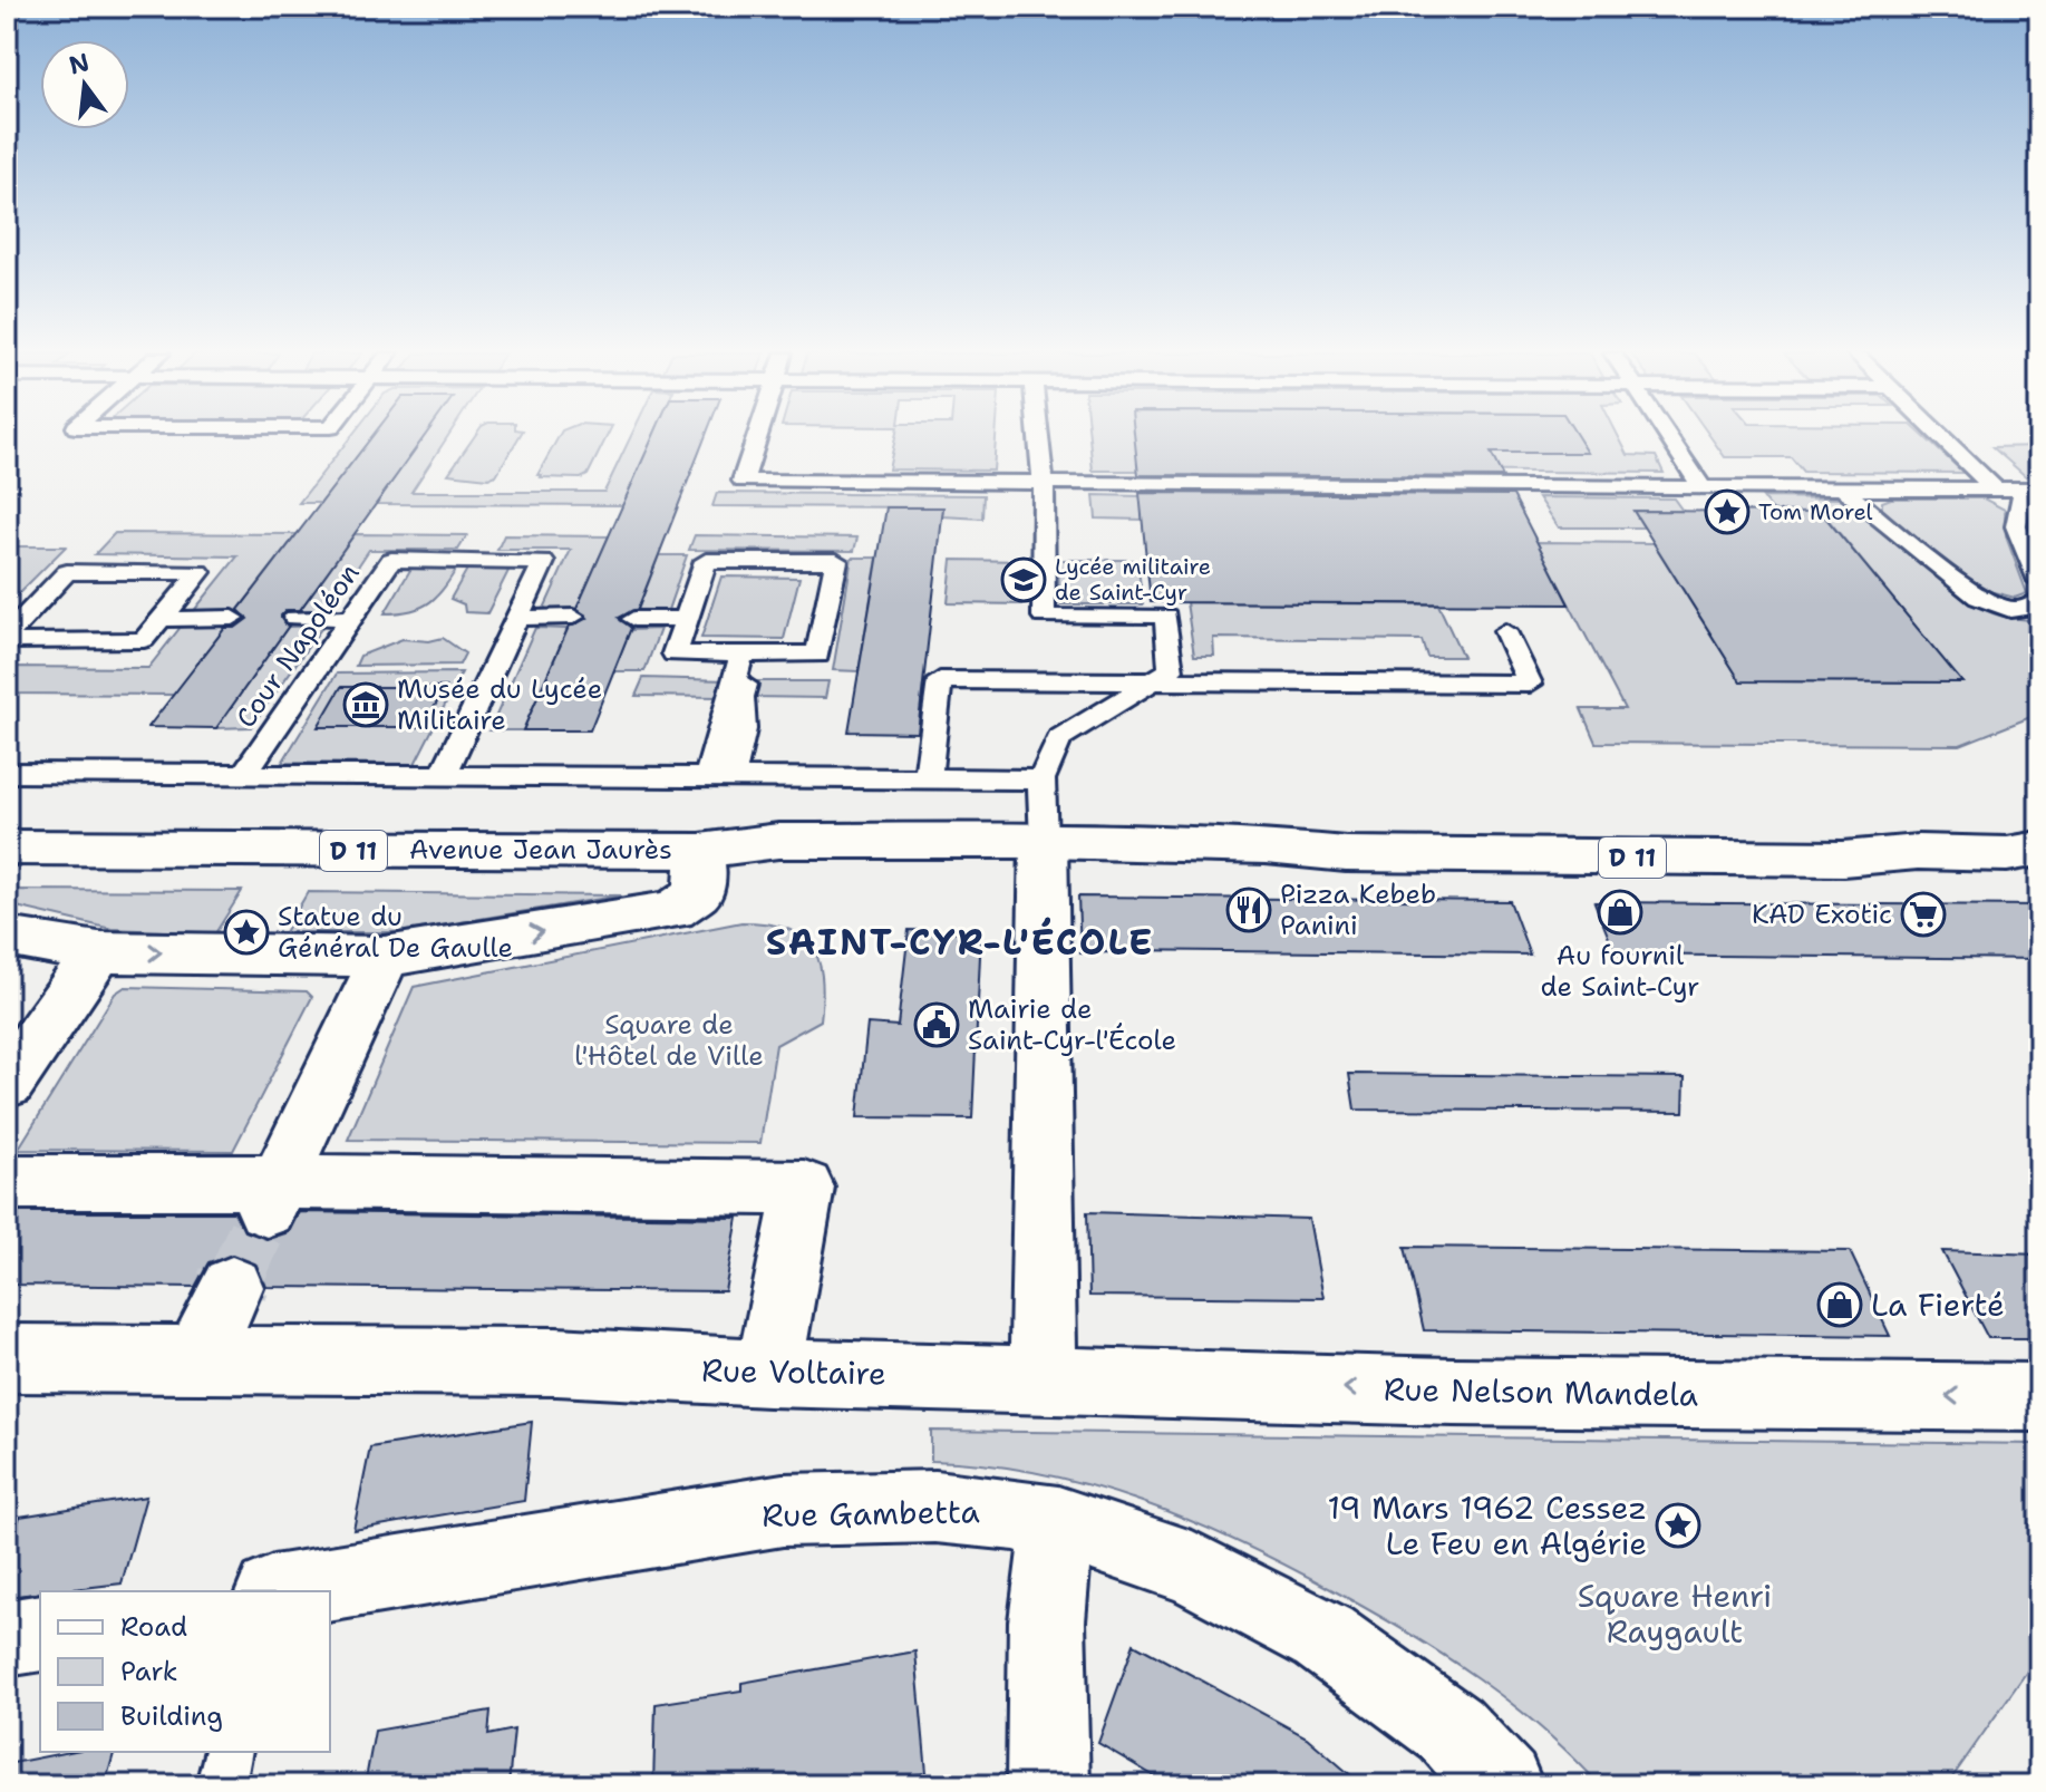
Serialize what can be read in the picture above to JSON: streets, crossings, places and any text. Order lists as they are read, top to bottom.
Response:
{
  "streets": {
    "street": [
      "Avenue Jean Jaurès",
      "D 11",
      "Rue Voltaire",
      "Rue Nelson Mandela",
      "Rue Gambetta"
    ],
    "lane": ["Cour Napoléon"]
  },
  "crossings": [
    ["Rue Voltaire", "Rue Nelson Mandela"]
  ],
  "one_way": ["Rue Nelson Mandela"],
  "districts": ["SAINT-CYR-L'ÉCOLE"],
  "parks": ["Square de l'Hôtel de Ville", "Square Henri Raygault"],
  "places": {
    "place": ["Tom Morel", "Statue du Général De Gaulle", "19 Mars 1962 Cessez Le Feu en Algérie"],
    "school or university": ["Lycée militaire de Saint-Cyr"],
    "museum": ["Musée du Lycée Militaire"],
    "restaurant": ["Pizza Kebeb Panini"],
    "shop": ["Au fournil de Saint-Cyr", "La Fierté"],
    "supermarket": ["KAD Exotic"],
    "public building": ["Mairie de Saint-Cyr-l'École"]
  },
  "legend": ["Road", "Park", "Building"],
  "north": "top"
}
